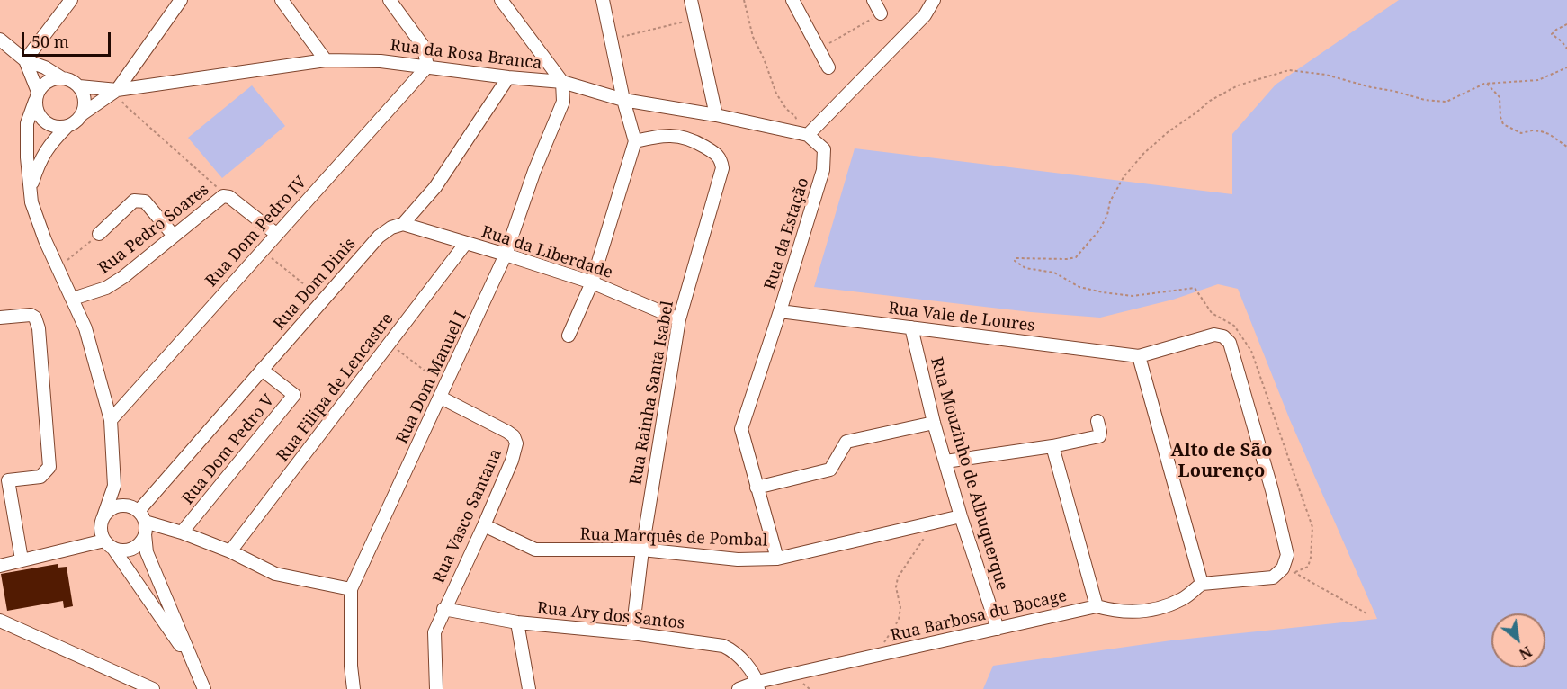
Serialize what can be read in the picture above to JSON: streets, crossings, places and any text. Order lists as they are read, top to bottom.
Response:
{
  "streets": {
    "street": [
      "Rua da Rosa Branca",
      "Rua Pedro Soares",
      "Rua Dom Pedro IV",
      "Rua da Estação",
      "Rua da Liberdade",
      "Rua Dom Dinis",
      "Rua Vale de Loures",
      "Rua Dom Manuel I",
      "Rua Filipa de Lencastre",
      "Rua Rainha Santa Isabel",
      "Rua Dom Pedro V",
      "Rua Mouzinho de Albuquerque",
      "Rua Vasco Santana",
      "Rua Marquês de Pombal",
      "Rua Ary dos Santos",
      "Rua Barbosa du Bocage"
    ]
  },
  "crossings": [
    ["Rua da Rosa Branca", "Rua Dom Pedro IV"],
    ["Rua da Rosa Branca", "Rua da Estação"],
    ["Rua da Rosa Branca", "Rua Dom Dinis"],
    ["Rua da Rosa Branca", "Rua Dom Manuel I"],
    ["Rua Pedro Soares", "Rua Dom Pedro IV"],
    ["Rua da Estação", "Rua Vale de Loures"],
    ["Rua da Estação", "Rua Marquês de Pombal"],
    ["Rua da Liberdade", "Rua Dom Dinis"],
    ["Rua da Liberdade", "Rua Dom Manuel I"],
    ["Rua da Liberdade", "Rua Filipa de Lencastre"],
    ["Rua da Liberdade", "Rua Rainha Santa Isabel"],
    ["Rua Dom Dinis", "Rua Dom Pedro V"],
    ["Rua Vale de Loures", "Rua Mouzinho de Albuquerque"],
    ["Rua Dom Manuel I", "Rua Vasco Santana"],
    ["Rua Rainha Santa Isabel", "Rua Marquês de Pombal"],
    ["Rua Rainha Santa Isabel", "Rua Ary dos Santos"],
    ["Rua Mouzinho de Albuquerque", "Rua Marquês de Pombal"],
    ["Rua Mouzinho de Albuquerque", "Rua Barbosa du Bocage"],
    ["Rua Vasco Santana", "Rua Marquês de Pombal"],
    ["Rua Vasco Santana", "Rua Ary dos Santos"],
    ["Rua Ary dos Santos", "Rua Barbosa du Bocage"]
  ],
  "districts": ["Alto de São Lourenço"],
  "scale_bar": "50 m",
  "north": "bottom right"
}
